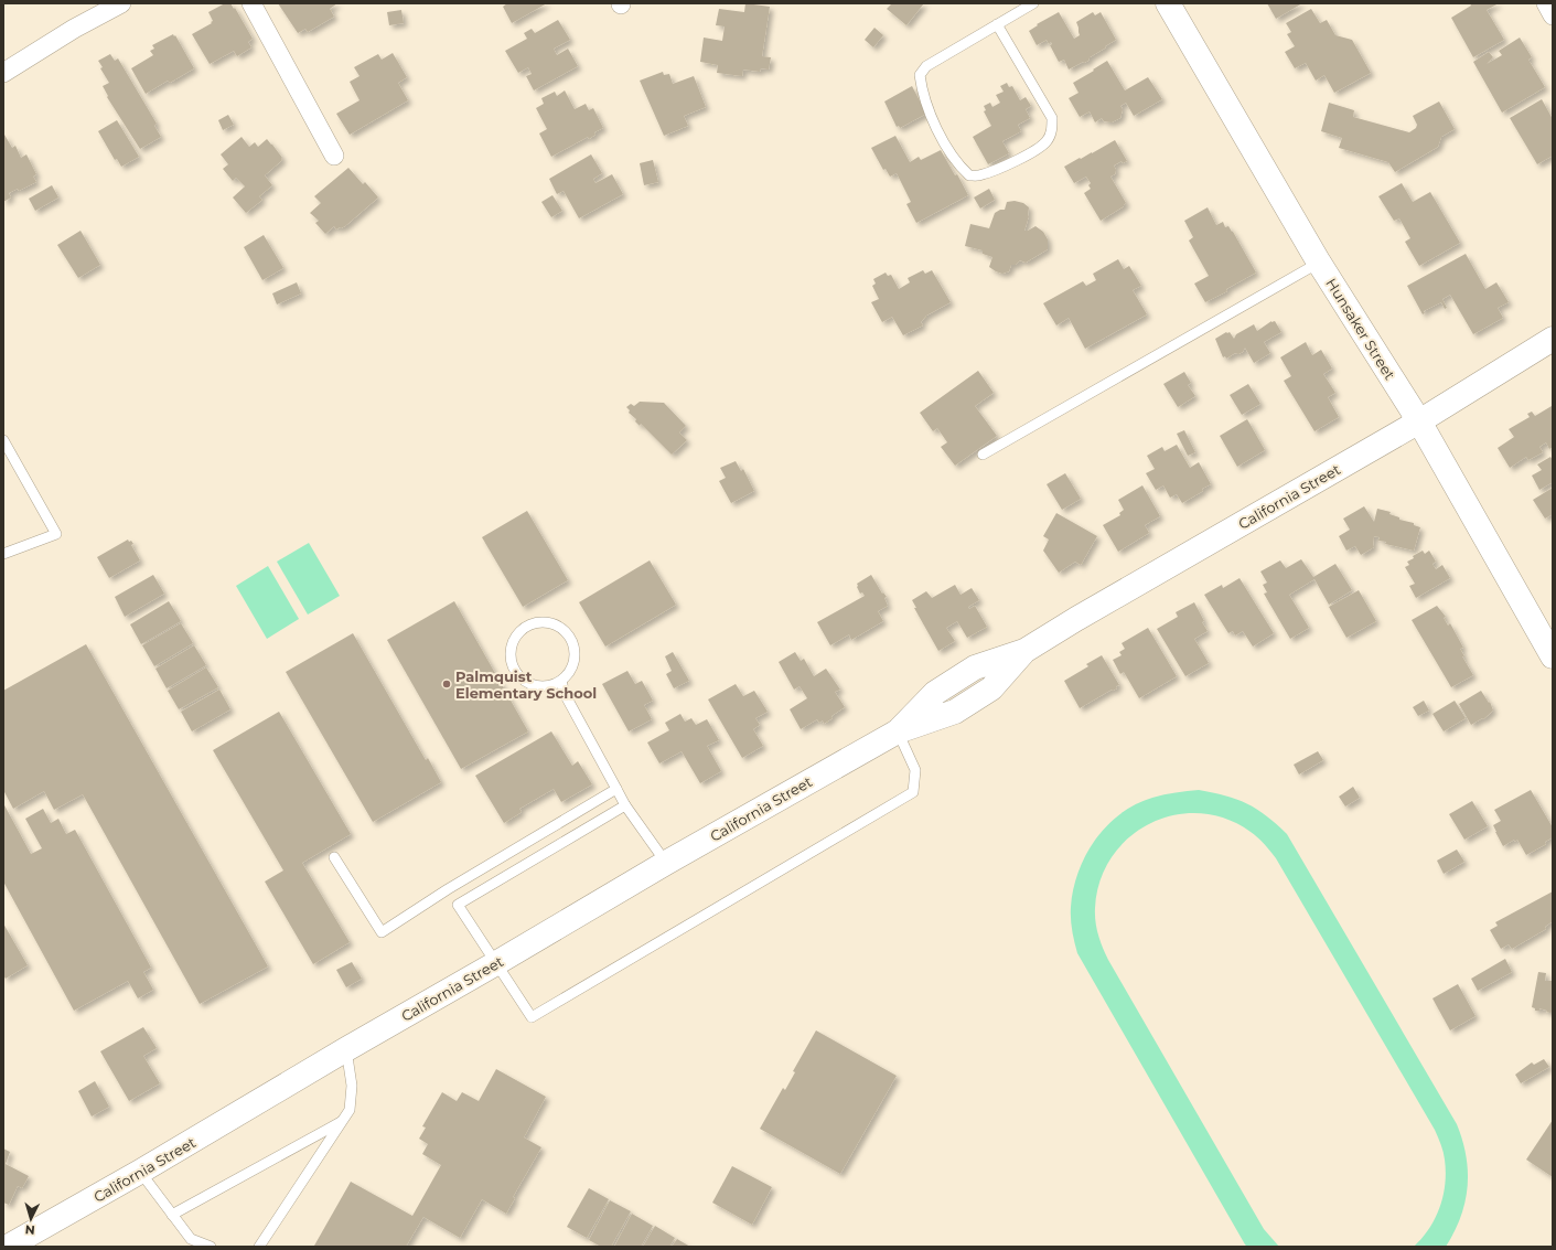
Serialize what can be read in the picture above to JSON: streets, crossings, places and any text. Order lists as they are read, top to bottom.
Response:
{
  "streets": {
    "main road": ["Hunsaker Street", "California Street"]
  },
  "crossings": [
    ["Hunsaker Street", "California Street"]
  ],
  "places": ["Palmquist Elementary School"],
  "north": "bottom"
}
